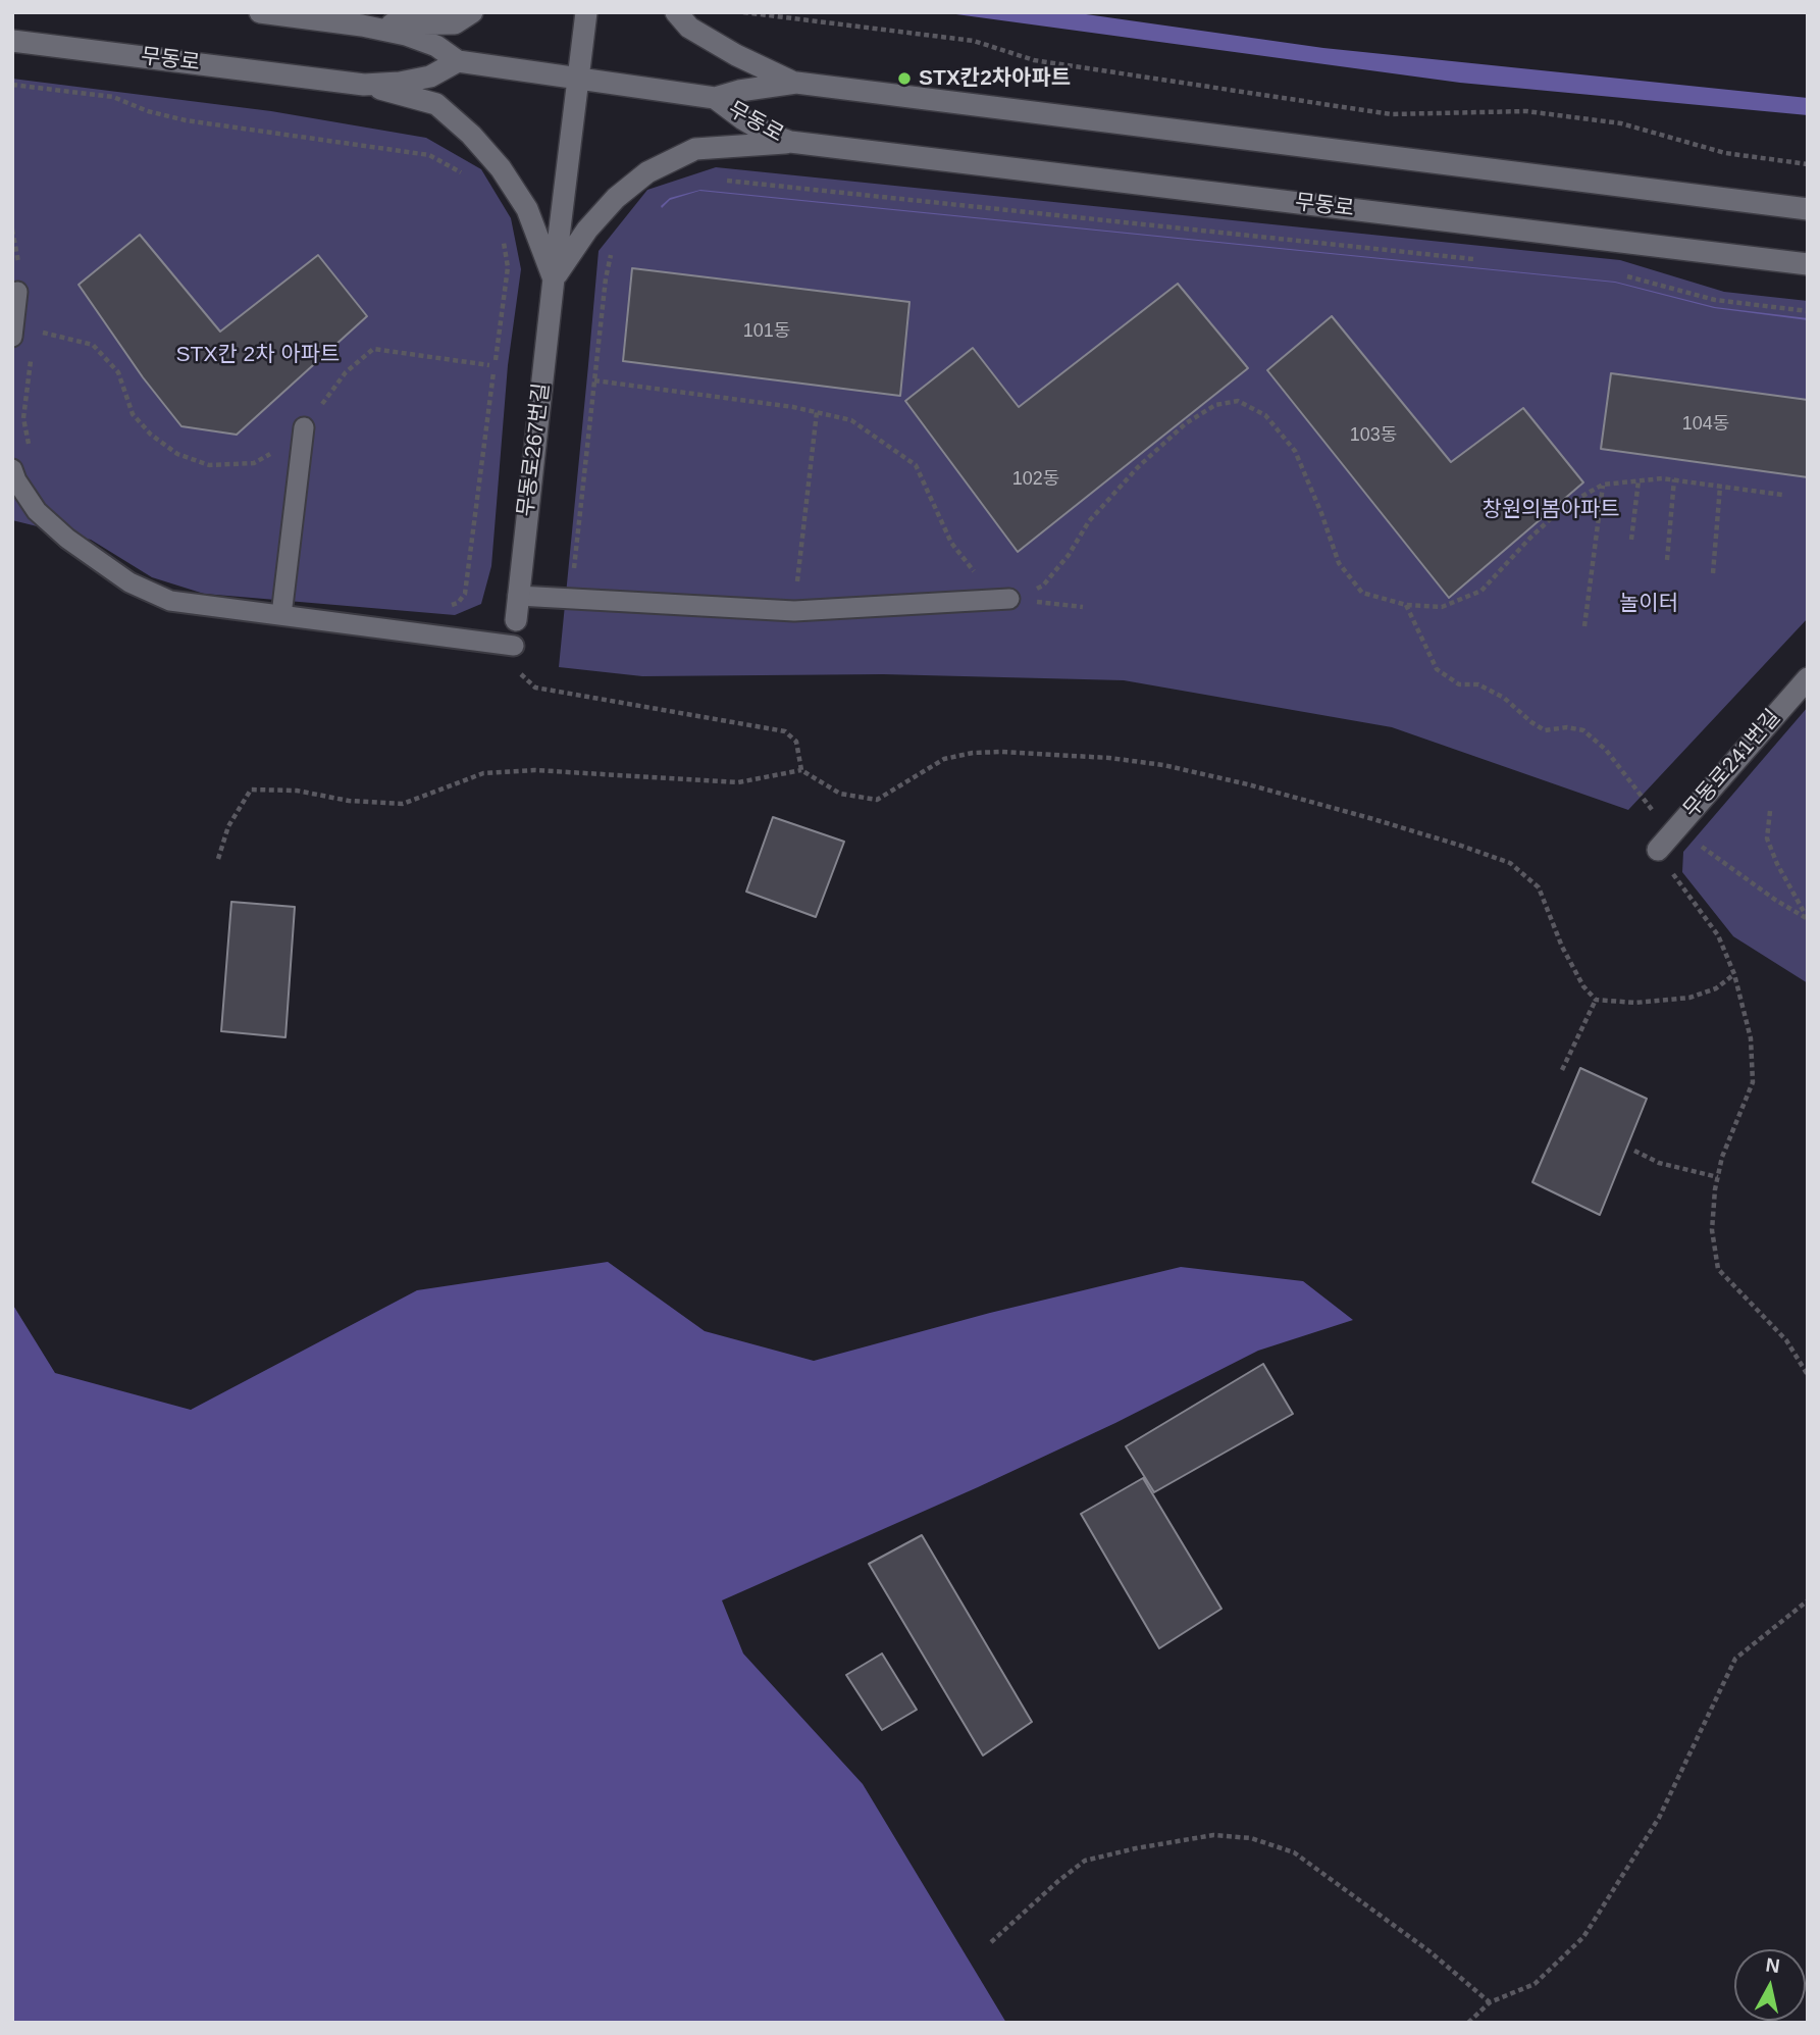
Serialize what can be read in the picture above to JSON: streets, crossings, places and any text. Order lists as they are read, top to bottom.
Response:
{
  "streets": {
    "main road": ["무동로", "무동로267번길", "무동로241번길"]
  },
  "parks": ["STX칸 2차 아파트", "창원의봄아파트", "놀이터"],
  "places": ["STX칸2차아파트"],
  "house_numbers": [
    "101동",
    "104동",
    "103동",
    "102동"
  ],
  "north": "top"
}
